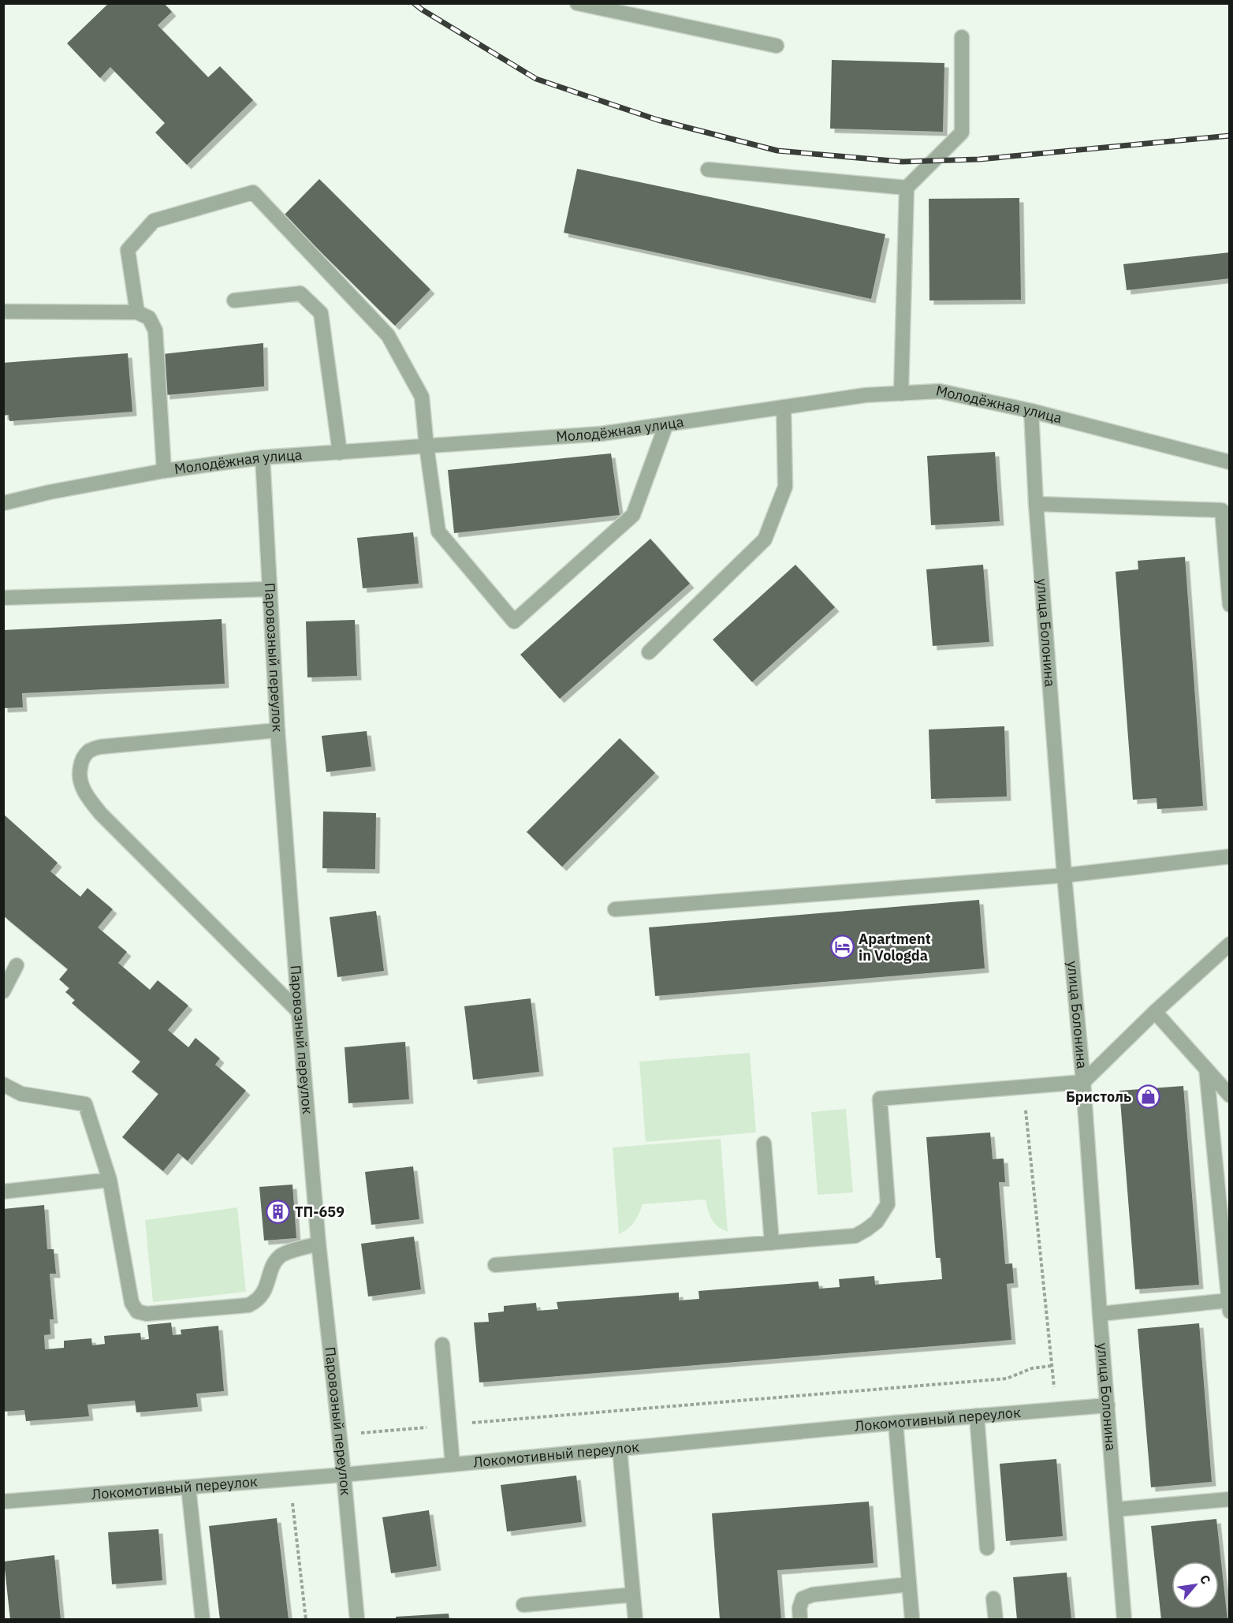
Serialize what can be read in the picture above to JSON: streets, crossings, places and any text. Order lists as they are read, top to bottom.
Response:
{
  "streets": {
    "street": [
      "Молодёжная улица",
      "улица Болонина",
      "Паровозный переулок",
      "Локомотивный переулок"
    ]
  },
  "crossings": [
    ["Молодёжная улица", "улица Болонина"],
    ["Молодёжная улица", "Паровозный переулок"],
    ["улица Болонина", "Локомотивный переулок"],
    ["Паровозный переулок", "Локомотивный переулок"]
  ],
  "places": {
    "hotel": ["Apartment in Vologda"],
    "shop": ["Бристоль"],
    "building": ["ТП-659"]
  },
  "north": "top right"
}
